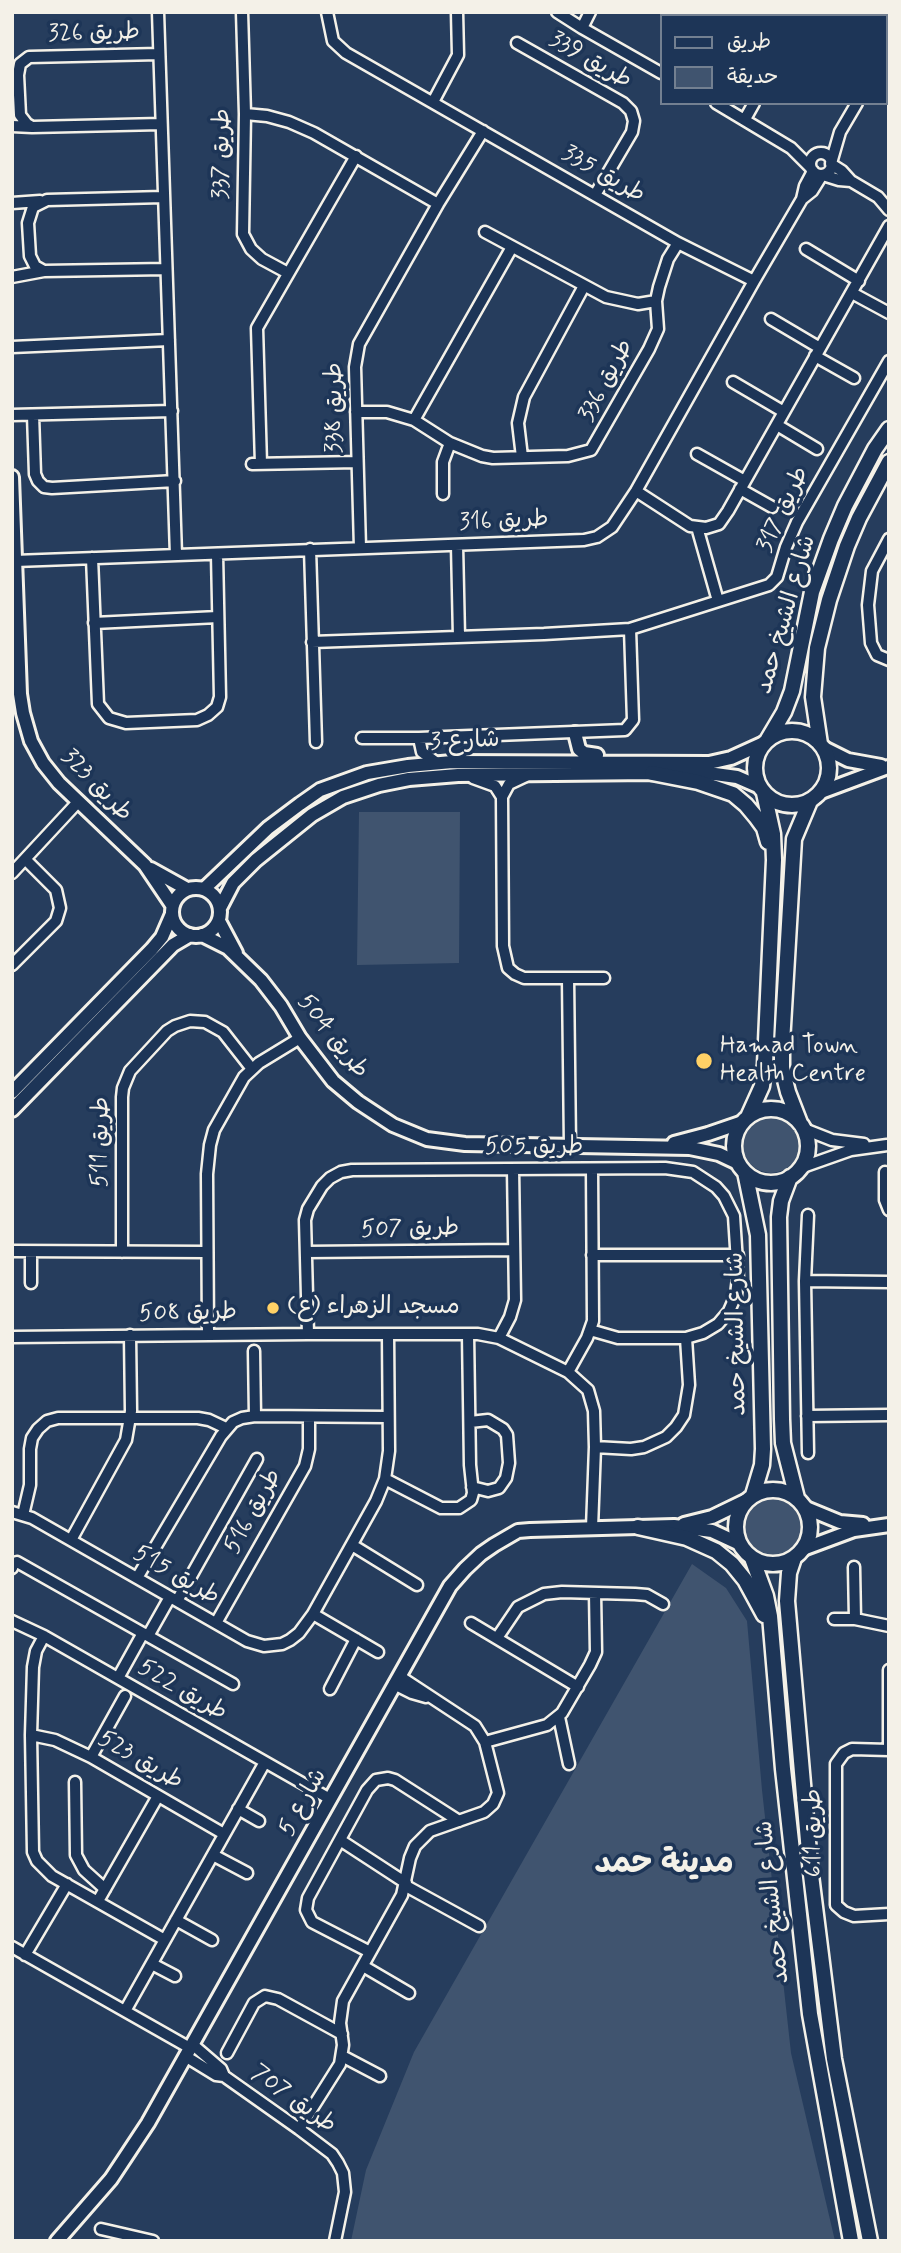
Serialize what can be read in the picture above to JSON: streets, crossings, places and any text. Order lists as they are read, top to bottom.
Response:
{
  "streets": {
    "main road": ["شارع الشيخ حمد"],
    "street": [
      "طريق 326",
      "طريق 339",
      "طريق 337",
      "طريق 335",
      "طريق 336",
      "طريق 338",
      "طريق 317",
      "طريق 316",
      "شارع 3",
      "طريق 323",
      "طريق 504",
      "طريق 511",
      "طريق 505",
      "طريق 507",
      "طريق 508",
      "طريق 516",
      "طريق 515",
      "طريق 522",
      "طريق 523",
      "شارع 5",
      "طريق 611",
      "طريق 707"
    ]
  },
  "crossings": [
    ["طريق 326", "طريق 316"],
    ["طريق 339", "طريق 335"],
    ["طريق 335", "طريق 336"],
    ["طريق 335", "طريق 338"],
    ["طريق 335", "طريق 316"],
    ["طريق 336", "طريق 338"],
    ["طريق 338", "طريق 316"],
    ["طريق 316", "طريق 323"],
    ["شارع الشيخ حمد", "شارع 3"],
    ["شارع الشيخ حمد", "طريق 504"],
    ["شارع الشيخ حمد", "شارع 5"],
    ["شارع 3", "طريق 323"],
    ["شارع 3", "طريق 504"],
    ["طريق 323", "طريق 504"],
    ["طريق 505", "طريق 507"],
    ["طريق 505", "طريق 508"],
    ["طريق 508", "طريق 515"],
    ["طريق 508", "شارع 5"],
    ["طريق 516", "طريق 515"],
    ["طريق 522", "شارع 5"],
    ["شارع 5", "طريق 707"]
  ],
  "districts": ["مدينة حمد"],
  "places": ["Hamad Town Health Centre", "مسجد الزهراء (ع)"],
  "legend": ["طريق", "حديقة"]
}
